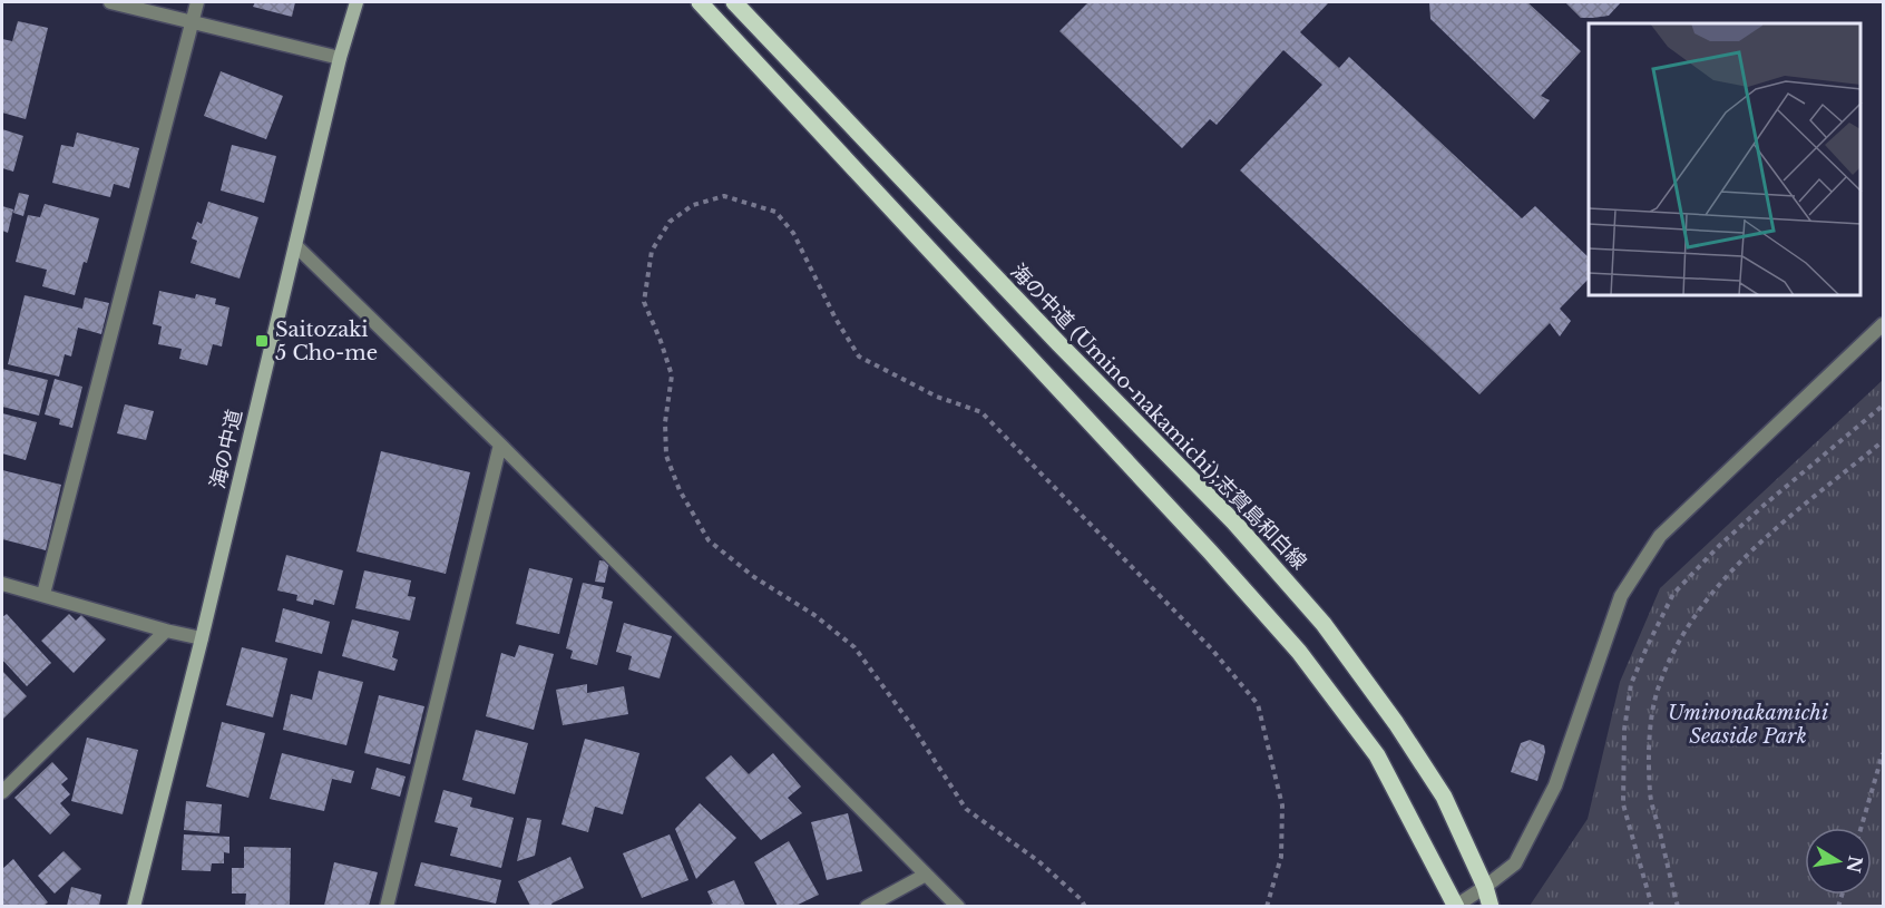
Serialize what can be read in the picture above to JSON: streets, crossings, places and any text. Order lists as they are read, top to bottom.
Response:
{
  "streets": {
    "main road": ["海の中道 (Umino-nakamichi);志賀島和白線"],
    "street": ["海の中道"]
  },
  "parks": ["Uminonakamichi Seaside Park"],
  "places": {
    "transit": ["Saitozaki 5 Cho-me"]
  },
  "north": "right"
}
